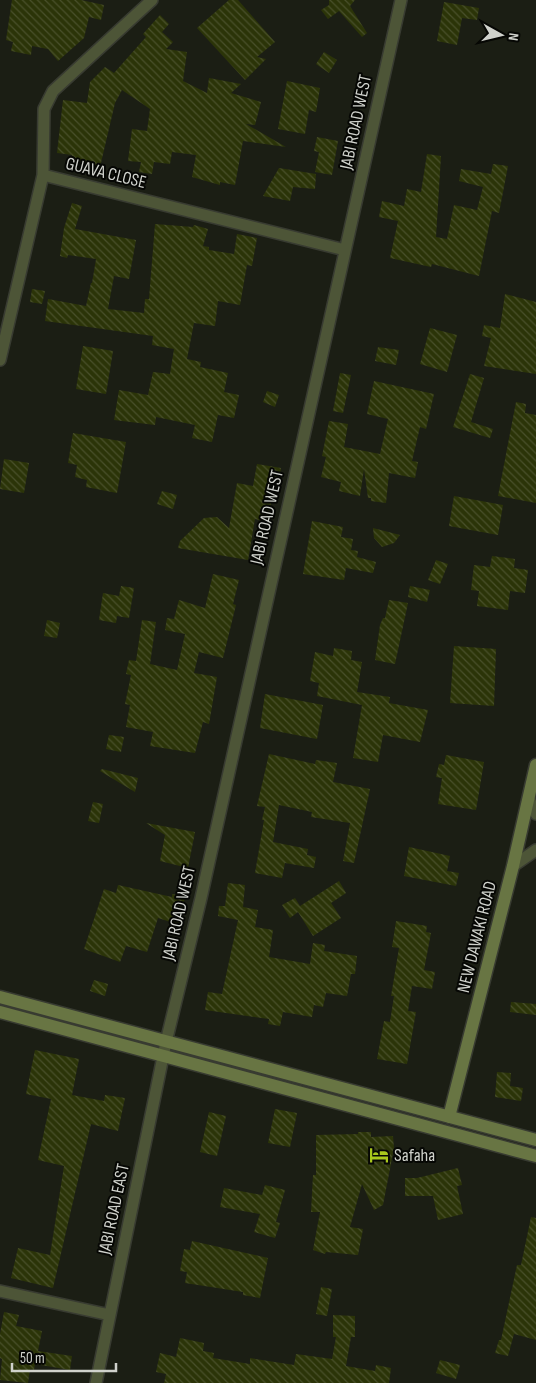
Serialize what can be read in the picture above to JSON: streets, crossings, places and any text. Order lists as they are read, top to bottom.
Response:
{
  "streets": {
    "street": [
      "JABI ROAD WEST",
      "GUAVA CLOSE",
      "NEW DAWAKI ROAD",
      "JABI ROAD EAST"
    ]
  },
  "crossings": [
    ["JABI ROAD WEST", "GUAVA CLOSE"],
    ["JABI ROAD WEST", "JABI ROAD EAST"]
  ],
  "places": {
    "hotel": ["Safaha"]
  },
  "scale_bar": "50 m",
  "north": "right"
}
